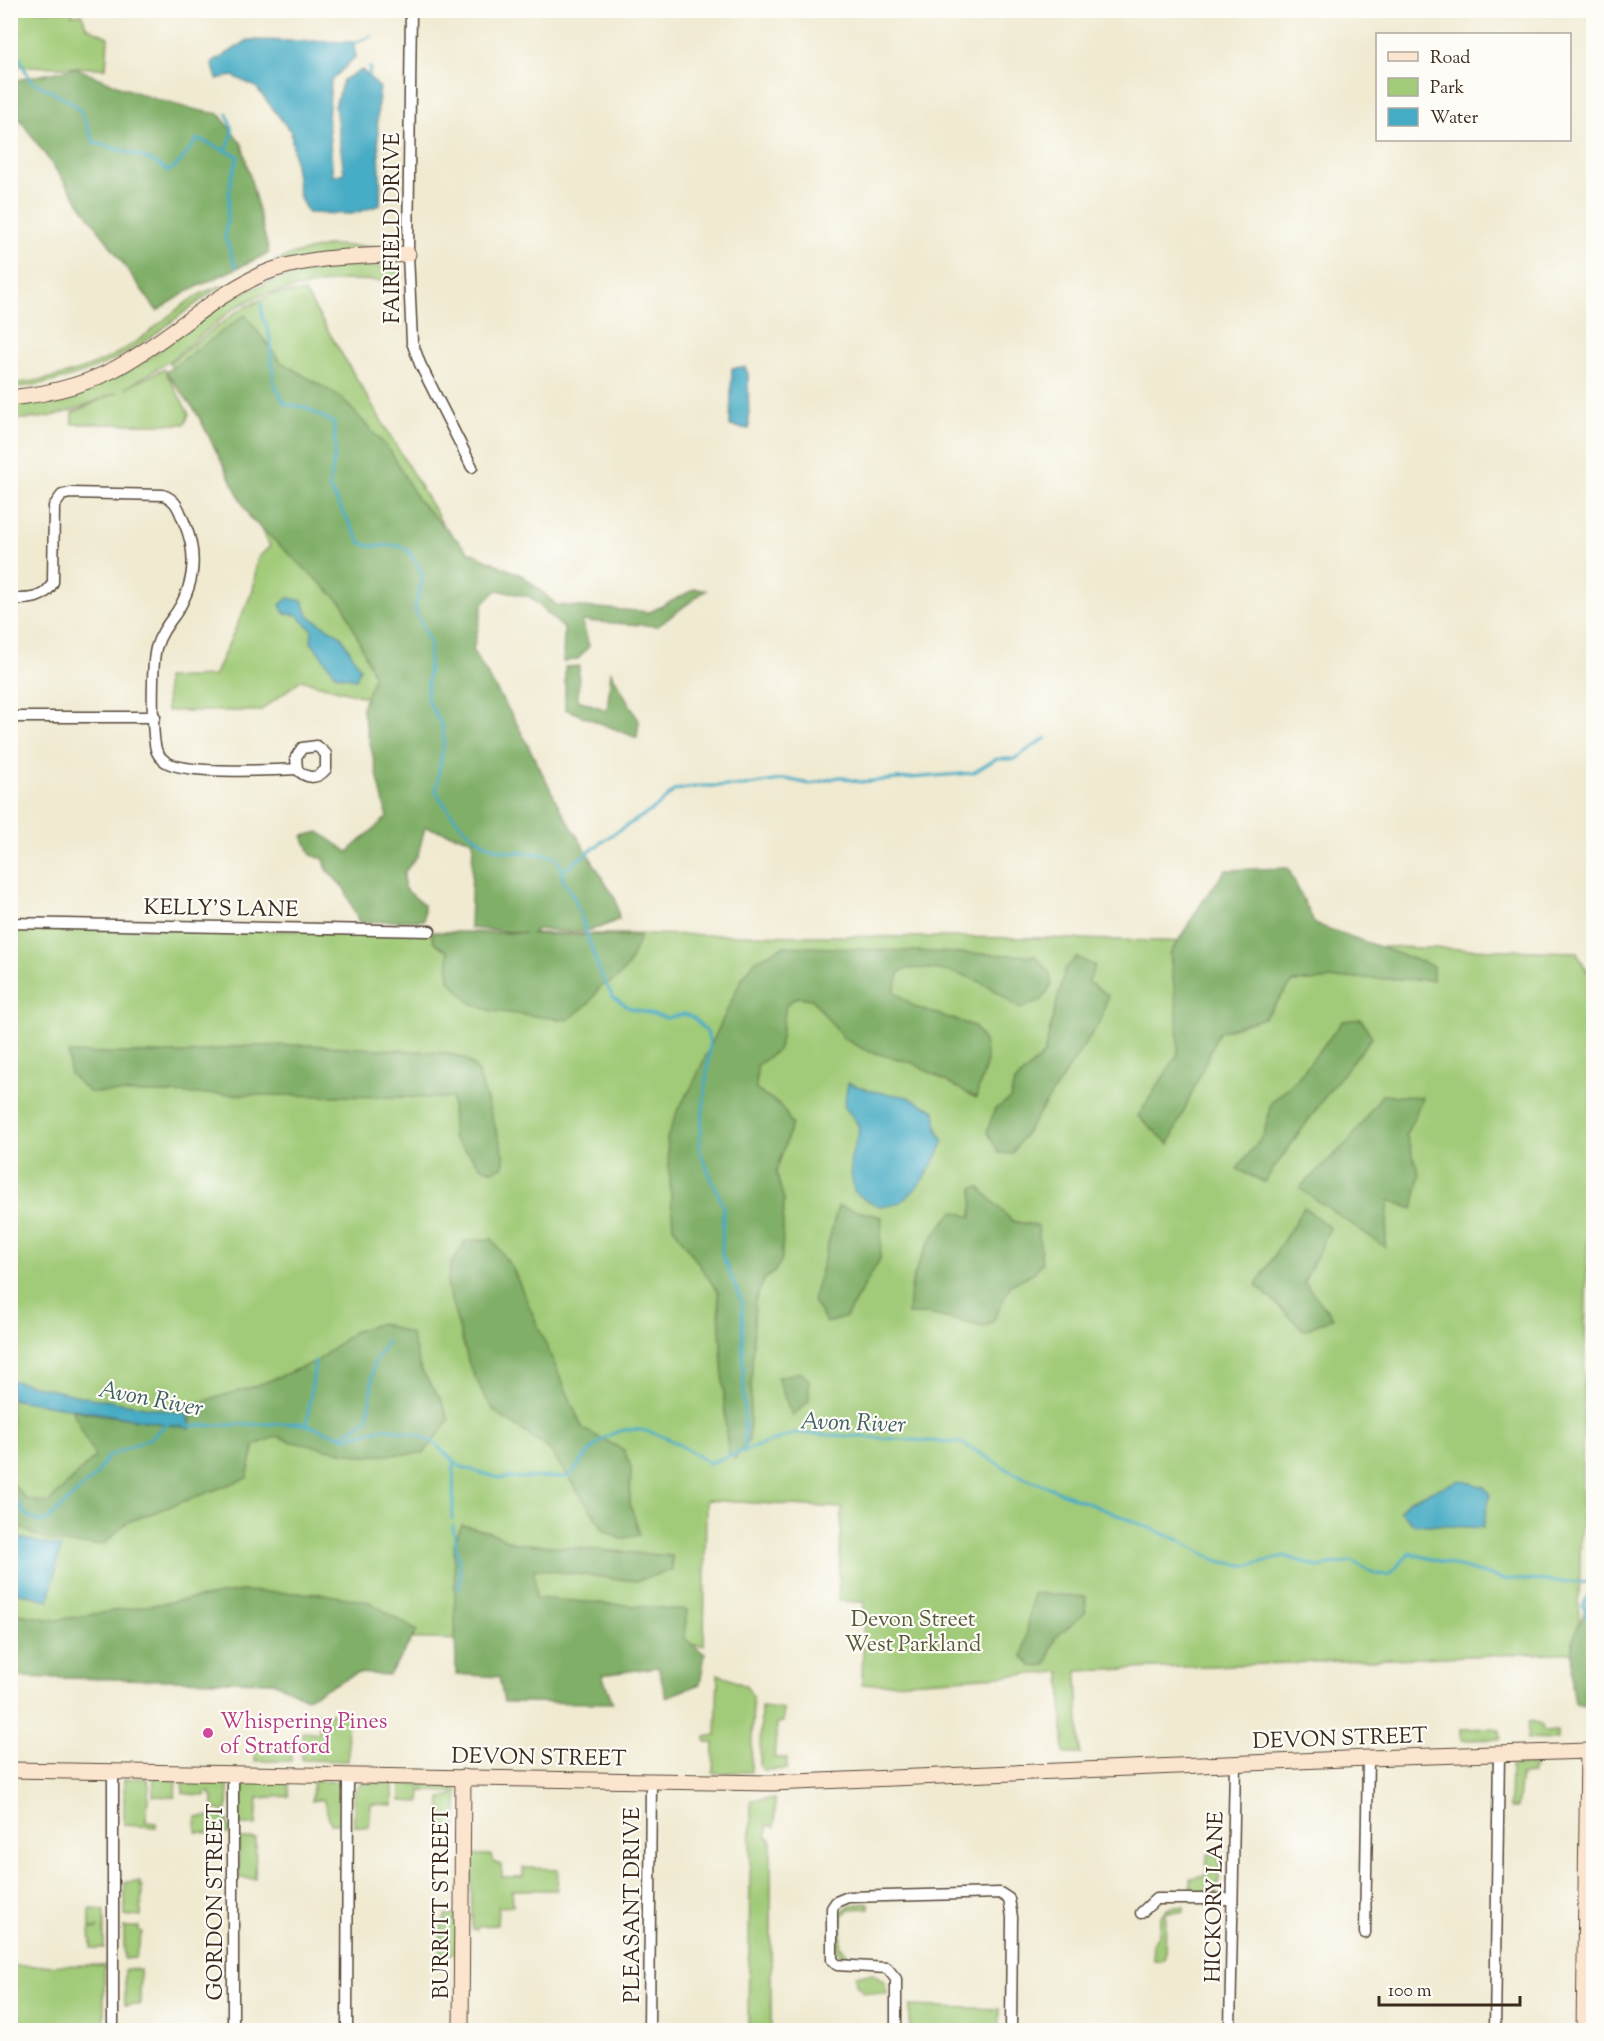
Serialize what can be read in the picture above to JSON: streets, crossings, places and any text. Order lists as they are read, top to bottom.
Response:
{
  "streets": {
    "street": [
      "FAIRFIELD DRIVE",
      "KELLY'S LANE",
      "DEVON STREET",
      "HICKORY LANE",
      "GORDON STREET",
      "BURRITT STREET",
      "PLEASANT DRIVE"
    ]
  },
  "crossings": [
    ["DEVON STREET", "HICKORY LANE"],
    ["DEVON STREET", "GORDON STREET"],
    ["DEVON STREET", "BURRITT STREET"],
    ["DEVON STREET", "PLEASANT DRIVE"]
  ],
  "water": ["Avon River"],
  "parks": ["Devon Street West Parkland"],
  "places": ["Whispering Pines of Stratford"],
  "legend": ["Road", "Park", "Water"],
  "scale_bar": "100 m"
}
